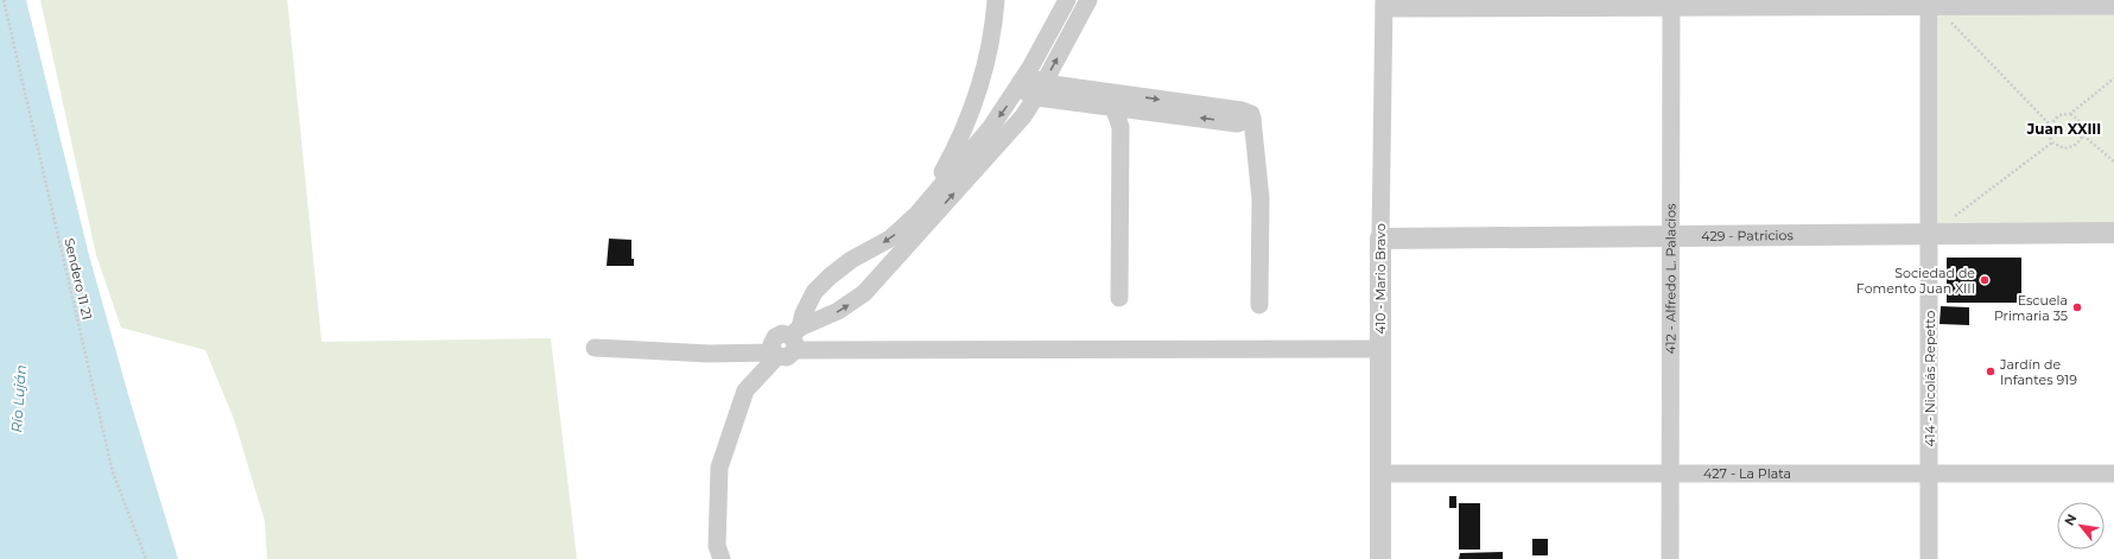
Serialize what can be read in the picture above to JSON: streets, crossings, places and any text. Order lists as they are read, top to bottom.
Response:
{
  "streets": {
    "street": [
      "429 - Patricios",
      "410 - Mario Bravo",
      "412 - Alfredo L. Palacios",
      "414 - Nicolás Repetto",
      "427 - La Plata"
    ],
    "path": ["Sendero 11 21"]
  },
  "crossings": [
    ["429 - Patricios", "410 - Mario Bravo"],
    ["429 - Patricios", "412 - Alfredo L. Palacios"],
    ["429 - Patricios", "414 - Nicolás Repetto"],
    ["410 - Mario Bravo", "427 - La Plata"],
    ["412 - Alfredo L. Palacios", "427 - La Plata"],
    ["414 - Nicolás Repetto", "427 - La Plata"]
  ],
  "districts": ["Juan XXIII"],
  "water": ["Río Luján"],
  "places": ["Sociedad de Fomento Juan XIII", "Escuela Primaria 35", "Jardín de Infantes 919"],
  "north": "top left"
}
